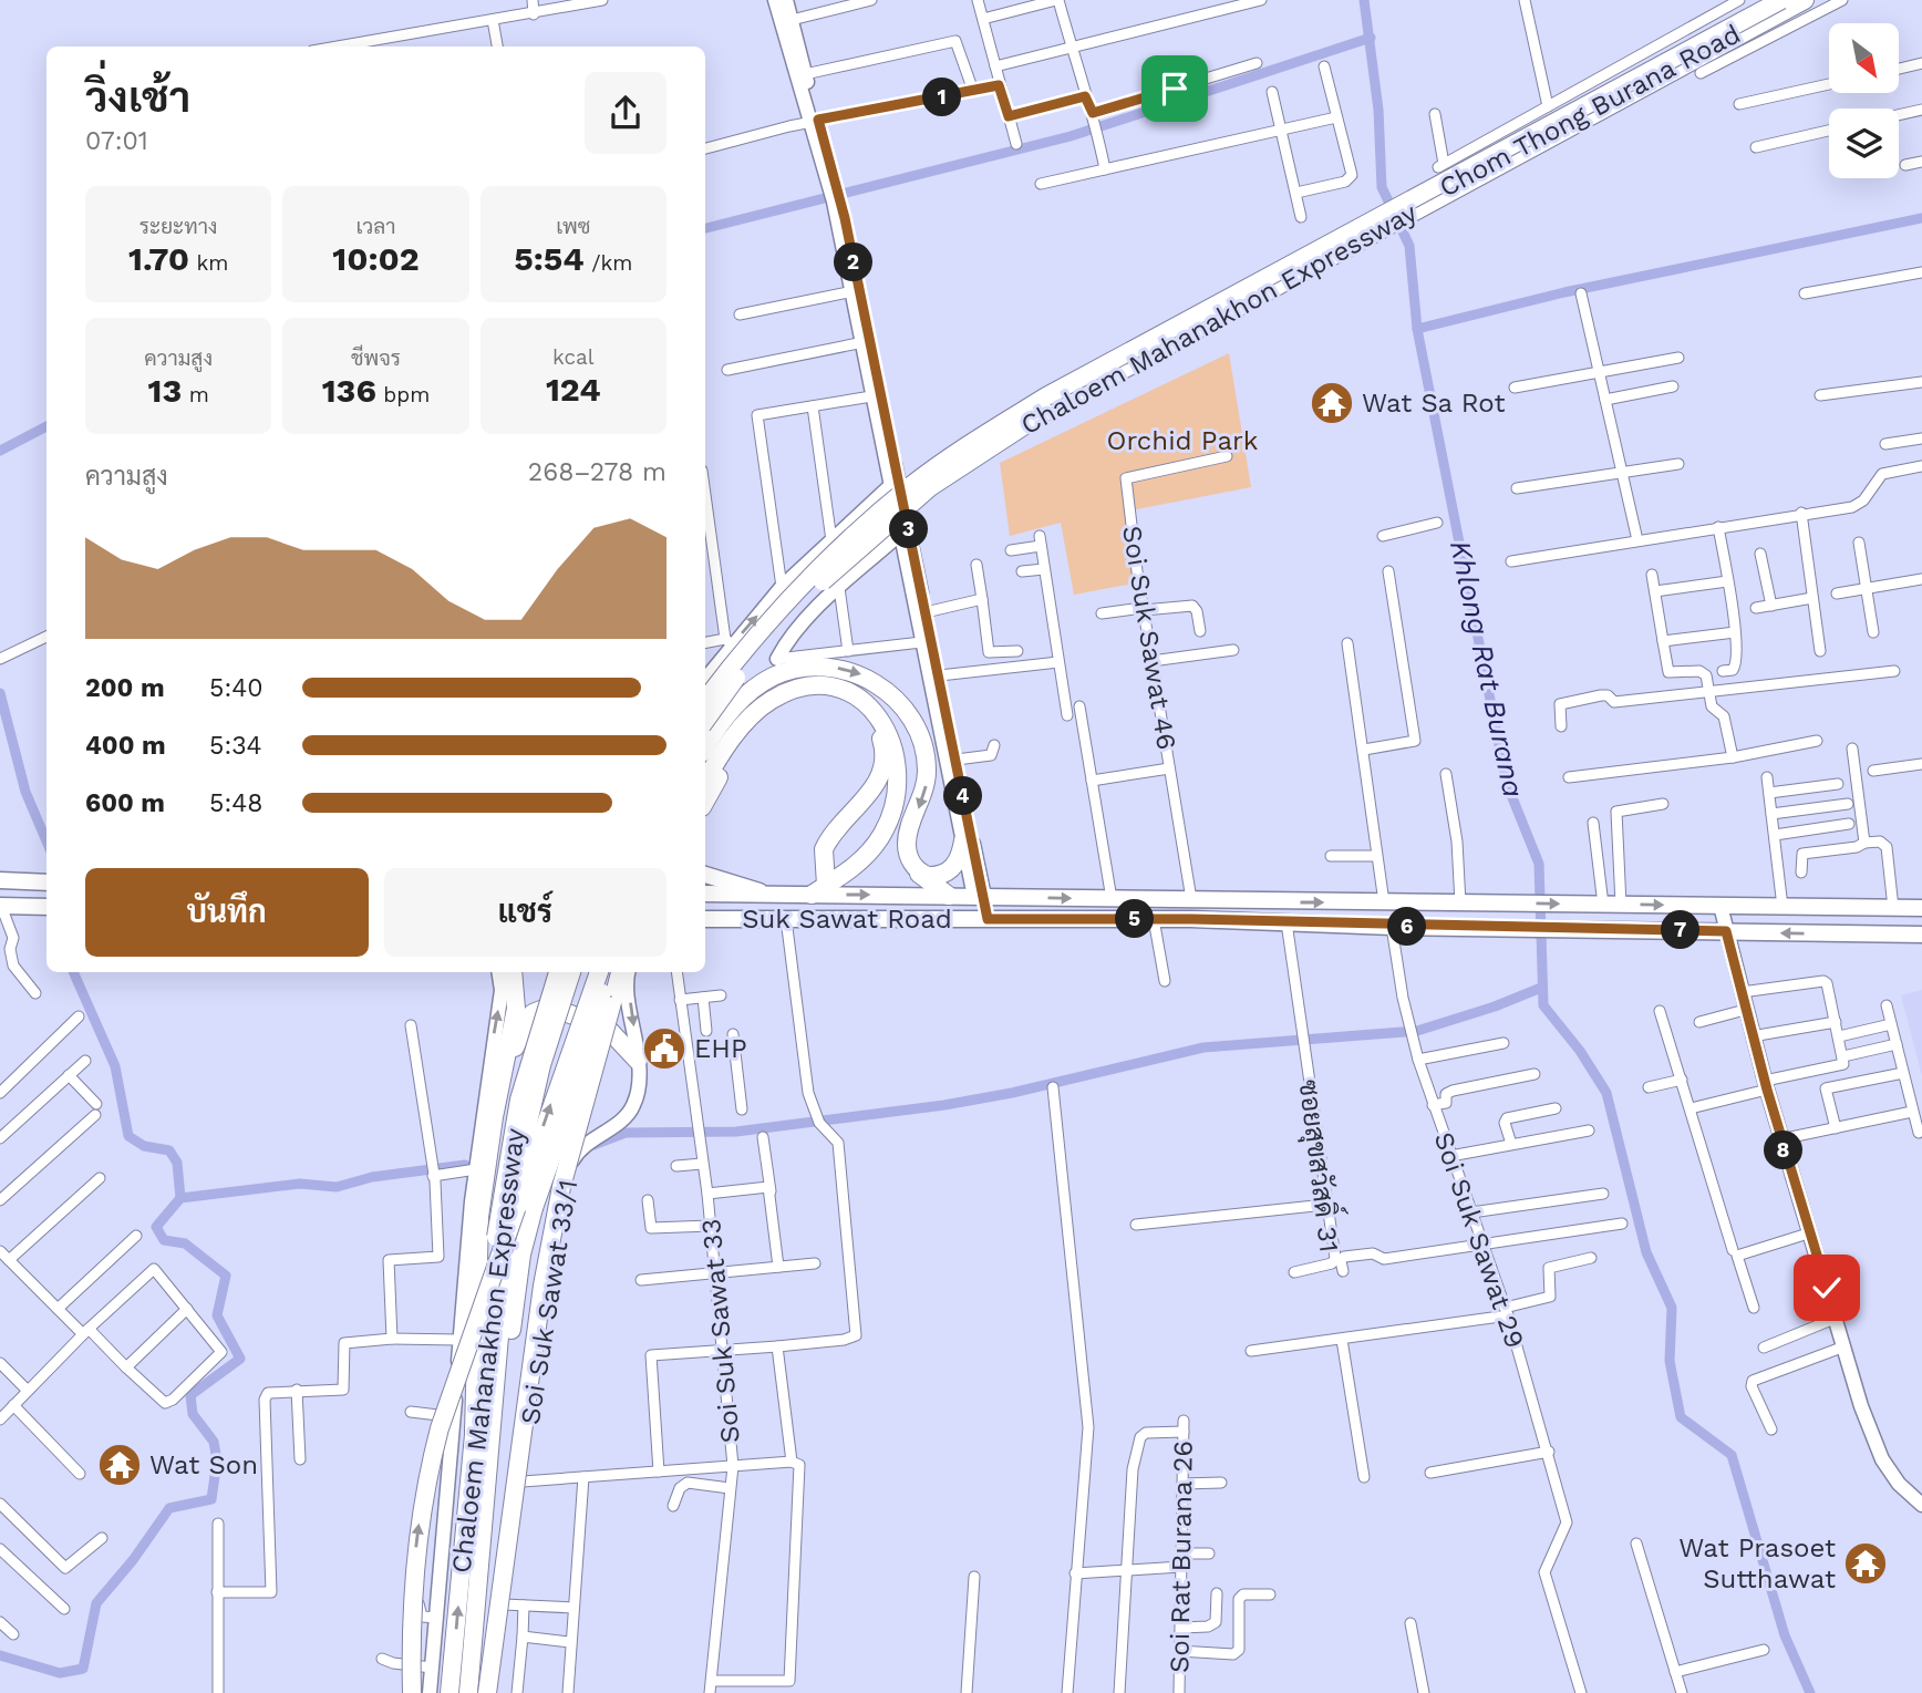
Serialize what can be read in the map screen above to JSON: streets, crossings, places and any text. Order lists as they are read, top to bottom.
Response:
{
  "streets": {
    "highway": ["Chaloem Mahanakhon Expressway"],
    "main road": ["Suk Sawat Road"],
    "street": [
      "Chom Thong Burana Road",
      "Soi Suk Sawat 46",
      "ซอยสุขสวัสดิ์ 31",
      "Soi Suk Sawat 29",
      "Soi Suk Sawat 33/1",
      "Soi Suk Sawat 33",
      "Soi Rat Burana 26"
    ]
  },
  "crossings": [
    ["Soi Suk Sawat 46", "Suk Sawat Road"],
    ["Suk Sawat Road", "ซอยสุขสวัสดิ์ 31"],
    ["Suk Sawat Road", "Soi Suk Sawat 29"]
  ],
  "water": ["Khlong Rat Burana"],
  "parks": ["Orchid Park"],
  "places": {
    "temple": ["Wat Sa Rot", "Wat Son", "Wat Prasoet Sutthawat"],
    "public building": ["EHP"]
  },
  "north": "bottom right",
  "page": {
    "heading": ["วิ่งเช้า", "07:01"],
    "pins": [
      "1",
      "2",
      "3",
      "4",
      "5",
      "6",
      "7",
      "8"
    ],
    "stats": [
      ["ระยะทาง", "1.70 km"],
      ["เวลา", "10:02"],
      ["เพซ", "5:54 /km"],
      ["ความสูง", "13 m"],
      ["ชีพจร", "136 bpm"],
      ["kcal", "124"]
    ],
    "chart": ["ความสูง", "268–278 m"],
    "list": [
      {
        "name": "200 m",
        "note": "5:40"
      },
      {
        "name": "400 m",
        "note": "5:34"
      },
      {
        "name": "600 m",
        "note": "5:48"
      }
    ],
    "buttons": ["บันทึก", "แชร์"]
  }
}
